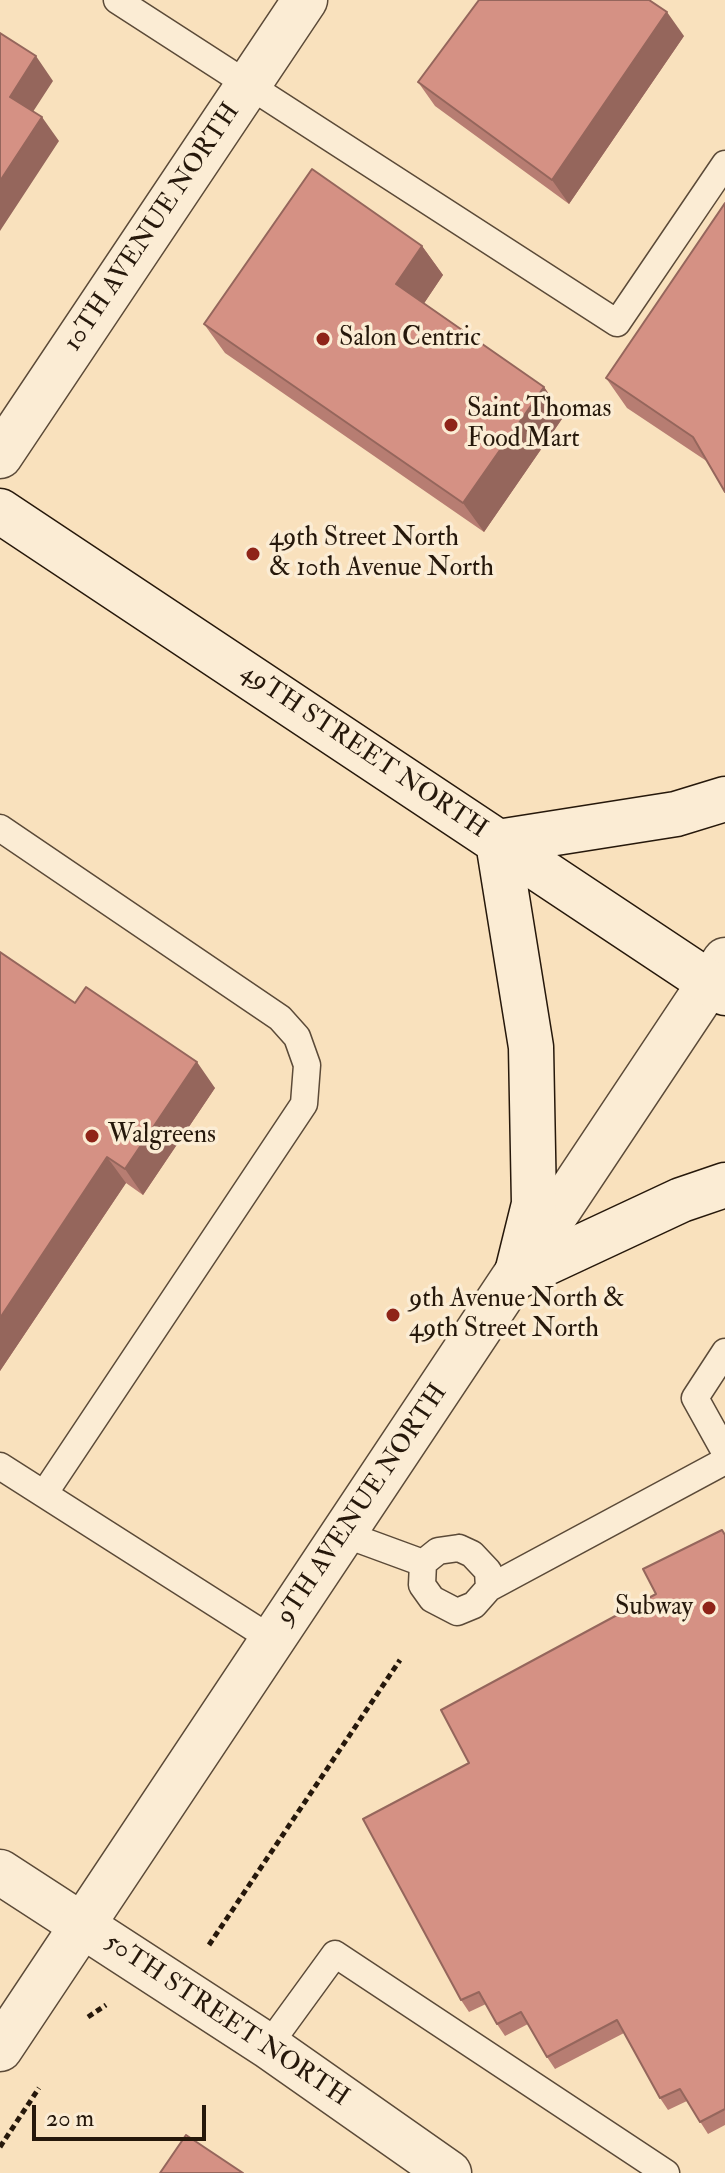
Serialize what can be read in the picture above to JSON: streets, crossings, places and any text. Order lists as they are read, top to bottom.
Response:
{
  "streets": {
    "street": [
      "10TH AVENUE NORTH",
      "49TH STREET NORTH",
      "9TH AVENUE NORTH",
      "50TH STREET NORTH"
    ]
  },
  "crossings": [
    ["49TH STREET NORTH", "9TH AVENUE NORTH"],
    ["9TH AVENUE NORTH", "50TH STREET NORTH"]
  ],
  "places": [
    "Salon Centric",
    "Saint Thomas Food Mart",
    "49th Street North & 10th Avenue North",
    "Walgreens",
    "9th Avenue North & 49th Street North",
    "Subway"
  ],
  "scale_bar": "20 m"
}
